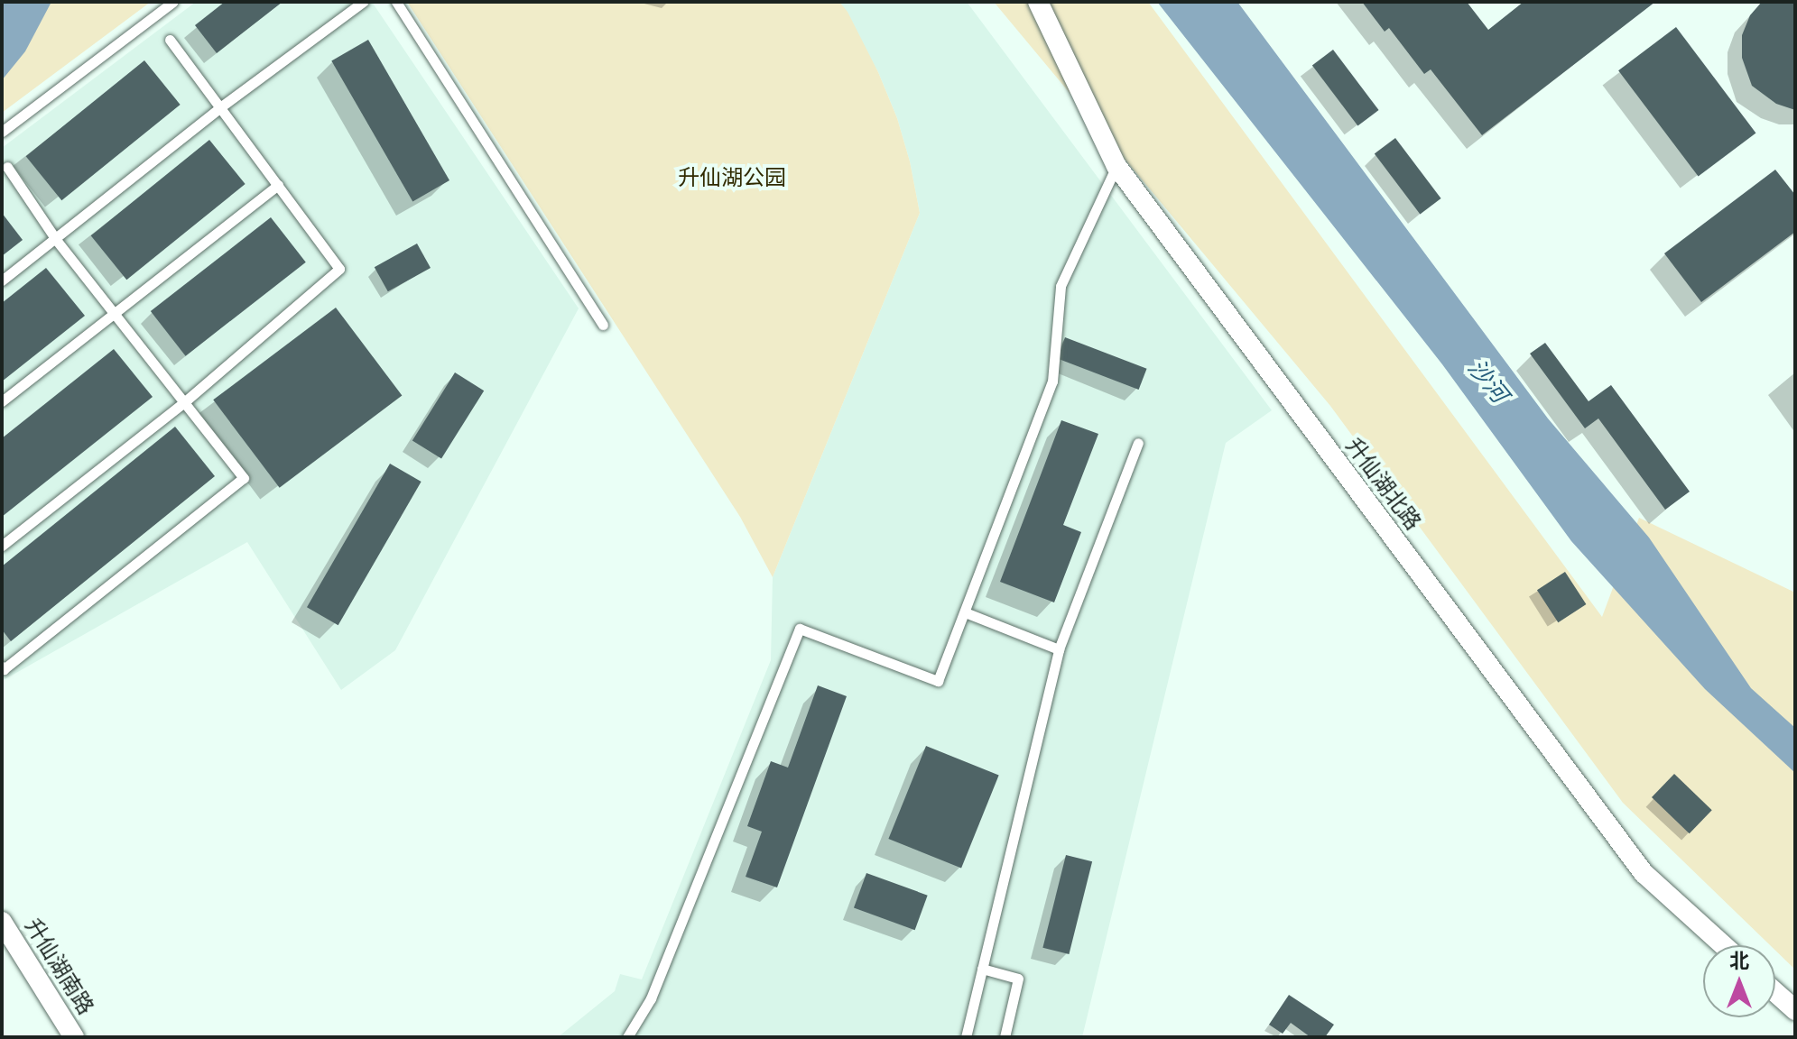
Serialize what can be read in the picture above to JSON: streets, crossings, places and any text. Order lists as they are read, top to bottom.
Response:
{
  "streets": {
    "street": ["升仙湖北路", "升仙湖南路"]
  },
  "water": ["沙河"],
  "parks": ["升仙湖公园"],
  "north": "top"
}
